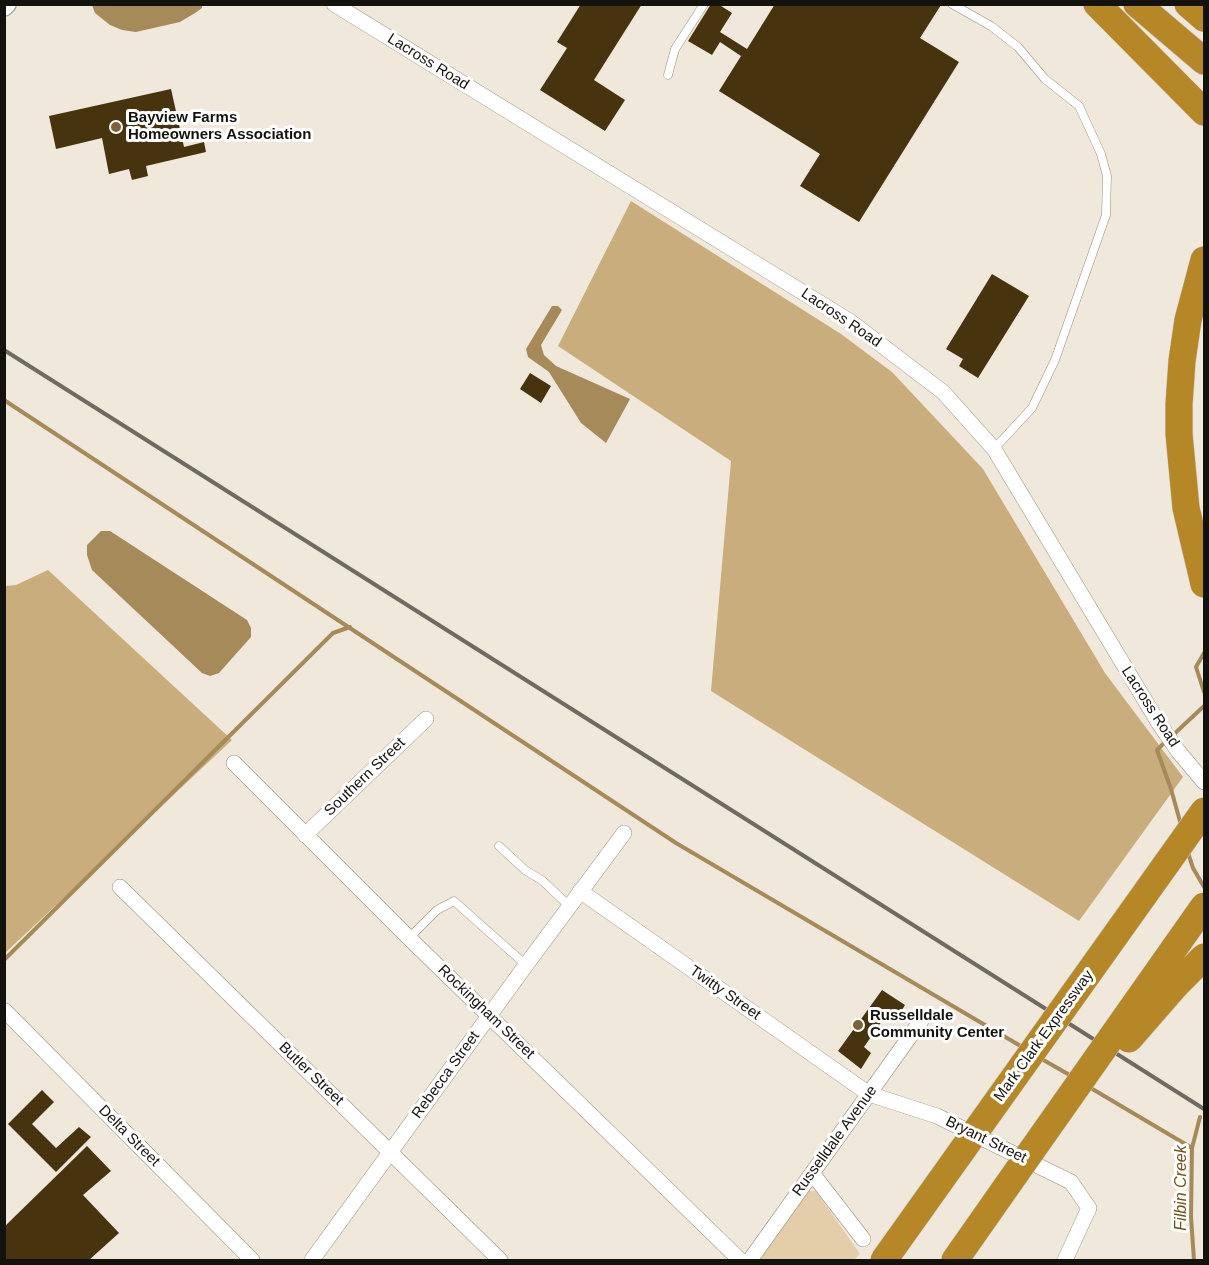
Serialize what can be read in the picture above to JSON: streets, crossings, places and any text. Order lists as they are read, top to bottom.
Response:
{
  "streets": {
    "highway": ["Mark Clark Expressway"],
    "street": [
      "Lacross Road",
      "Southern Street",
      "Twitty Street",
      "Rockingham Street",
      "Butler Street",
      "Rebecca Street",
      "Delta Street",
      "Bryant Street",
      "Russelldale Avenue"
    ]
  },
  "crossings": [
    ["Southern Street", "Rockingham Street"],
    ["Twitty Street", "Rebecca Street"],
    ["Twitty Street", "Bryant Street"],
    ["Twitty Street", "Russelldale Avenue"],
    ["Rockingham Street", "Rebecca Street"],
    ["Butler Street", "Rebecca Street"],
    ["Bryant Street", "Russelldale Avenue"]
  ],
  "water": ["Filbin Creek"],
  "places": ["Bayview Farms Homeowners Association", "Russelldale Community Center"]
}
